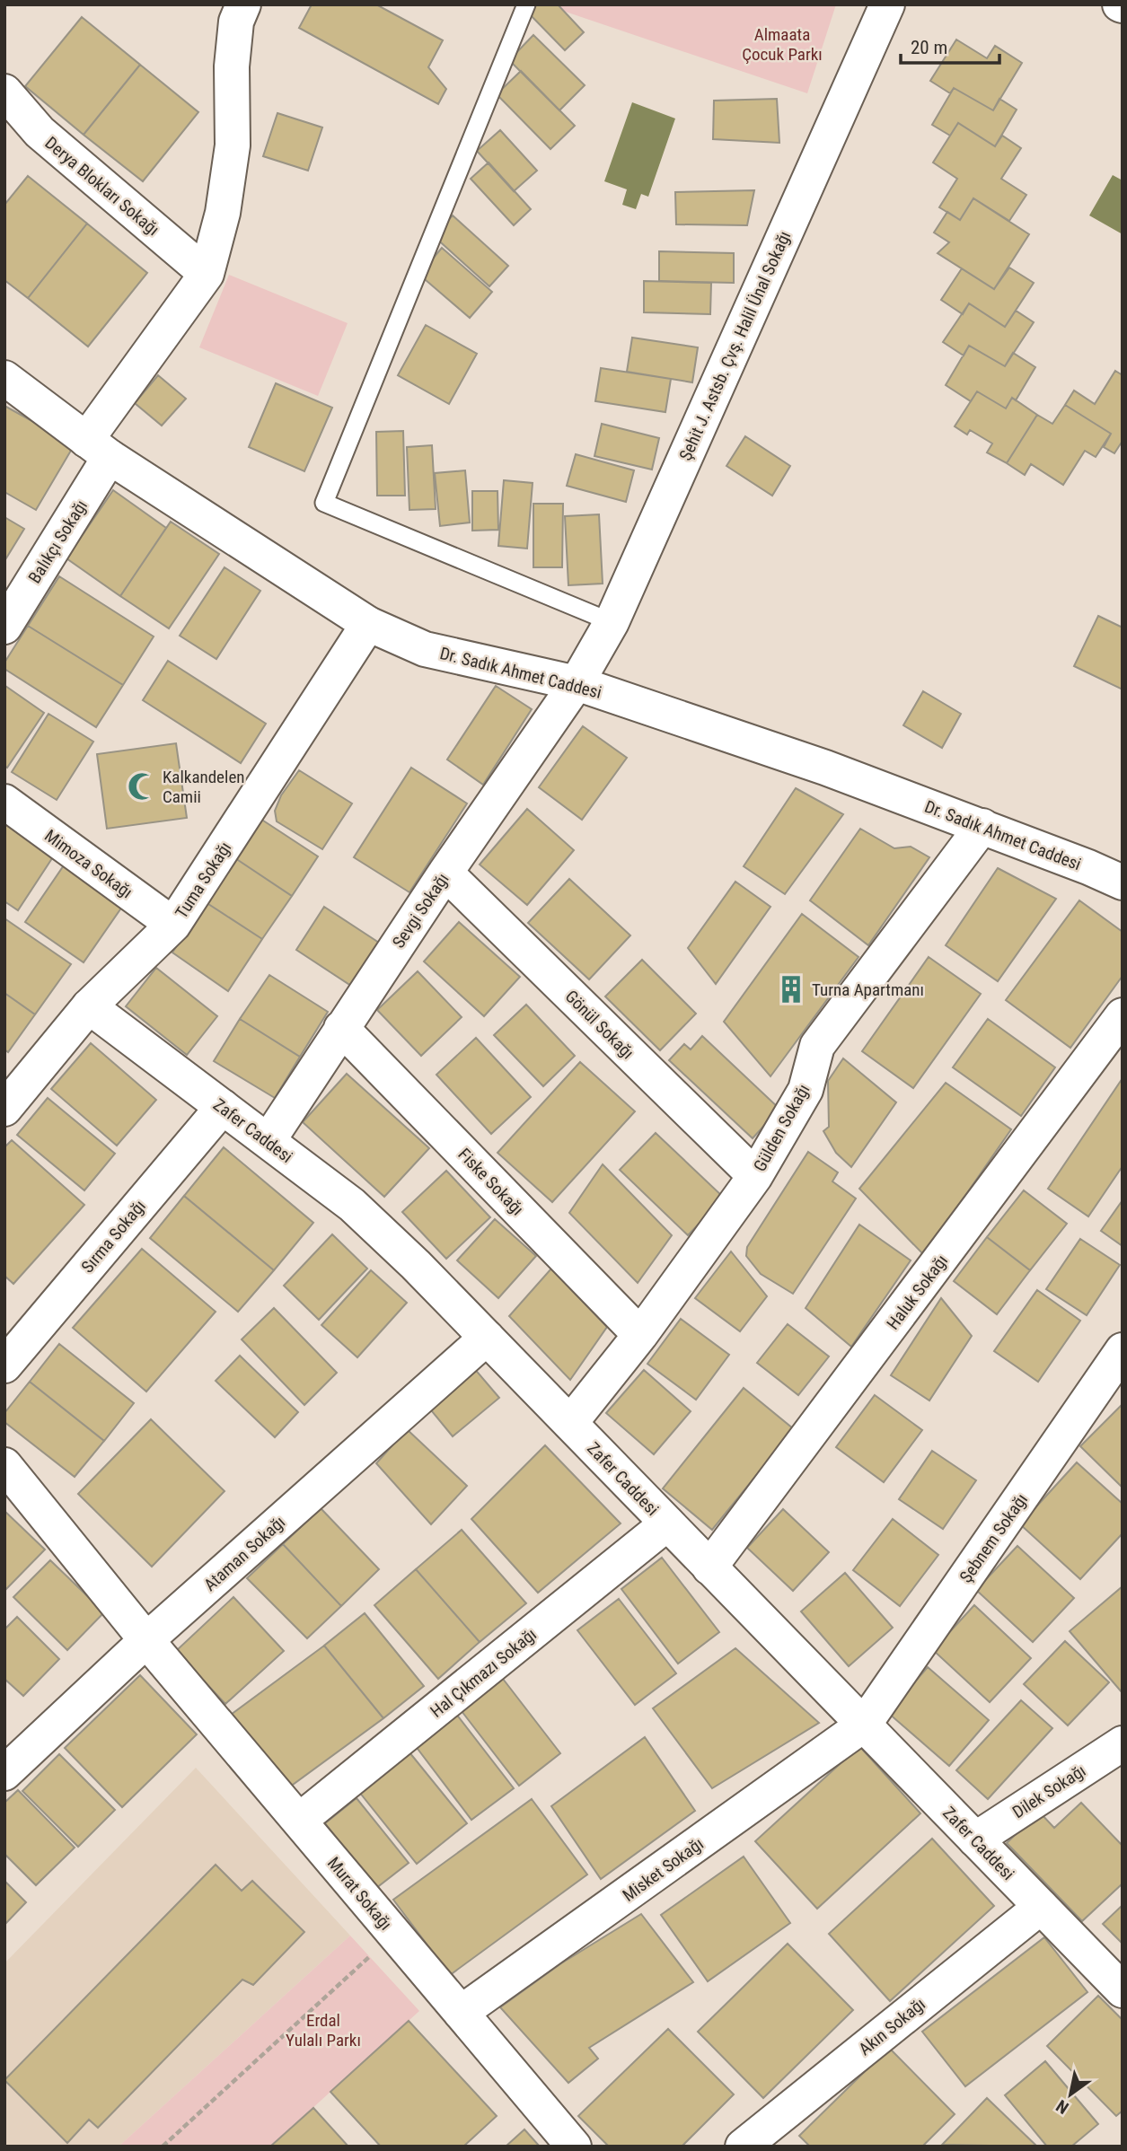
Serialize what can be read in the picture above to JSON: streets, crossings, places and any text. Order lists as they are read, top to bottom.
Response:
{
  "streets": {
    "street": [
      "Derya Blokları Sokağı",
      "Şehit J. Astsb. Çvş. Halil Ünal Sokağı",
      "Balıkçı Sokağı",
      "Dr. Sadık Ahmet Caddesi",
      "Mimoza Sokağı",
      "Tuma Sokağı",
      "Sevgi Sokağı",
      "Gönül Sokağı",
      "Gülden Sokağı",
      "Zafer Caddesi",
      "Fiske Sokağı",
      "Sırma Sokağı",
      "Haluk Sokağı",
      "Şebnem Sokağı",
      "Ataman Sokağı",
      "Hal Çıkmazı Sokağı",
      "Dilek Sokağı",
      "Misket Sokağı",
      "Murat Sokağı",
      "Akın Sokağı"
    ]
  },
  "crossings": [
    ["Derya Blokları Sokağı", "Balıkçı Sokağı"],
    ["Şehit J. Astsb. Çvş. Halil Ünal Sokağı", "Dr. Sadık Ahmet Caddesi"],
    ["Şehit J. Astsb. Çvş. Halil Ünal Sokağı", "Sevgi Sokağı"],
    ["Balıkçı Sokağı", "Dr. Sadık Ahmet Caddesi"],
    ["Dr. Sadık Ahmet Caddesi", "Tuma Sokağı"],
    ["Dr. Sadık Ahmet Caddesi", "Sevgi Sokağı"],
    ["Dr. Sadık Ahmet Caddesi", "Gülden Sokağı"],
    ["Mimoza Sokağı", "Tuma Sokağı"],
    ["Tuma Sokağı", "Zafer Caddesi"],
    ["Sevgi Sokağı", "Gönül Sokağı"],
    ["Sevgi Sokağı", "Zafer Caddesi"],
    ["Sevgi Sokağı", "Fiske Sokağı"],
    ["Gönül Sokağı", "Gülden Sokağı"],
    ["Gülden Sokağı", "Zafer Caddesi"],
    ["Gülden Sokağı", "Fiske Sokağı"],
    ["Zafer Caddesi", "Sırma Sokağı"],
    ["Zafer Caddesi", "Haluk Sokağı"],
    ["Zafer Caddesi", "Şebnem Sokağı"],
    ["Zafer Caddesi", "Ataman Sokağı"],
    ["Zafer Caddesi", "Hal Çıkmazı Sokağı"],
    ["Zafer Caddesi", "Dilek Sokağı"],
    ["Zafer Caddesi", "Misket Sokağı"],
    ["Zafer Caddesi", "Akın Sokağı"],
    ["Şebnem Sokağı", "Misket Sokağı"],
    ["Ataman Sokağı", "Murat Sokağı"],
    ["Hal Çıkmazı Sokağı", "Murat Sokağı"],
    ["Misket Sokağı", "Murat Sokağı"]
  ],
  "parks": ["Almaata Çocuk Parkı", "Erdal Yulalı Parkı"],
  "places": {
    "mosque": ["Kalkandelen Camii"],
    "building": ["Turna Apartmanı"]
  },
  "scale_bar": "20 m",
  "north": "bottom left"
}
